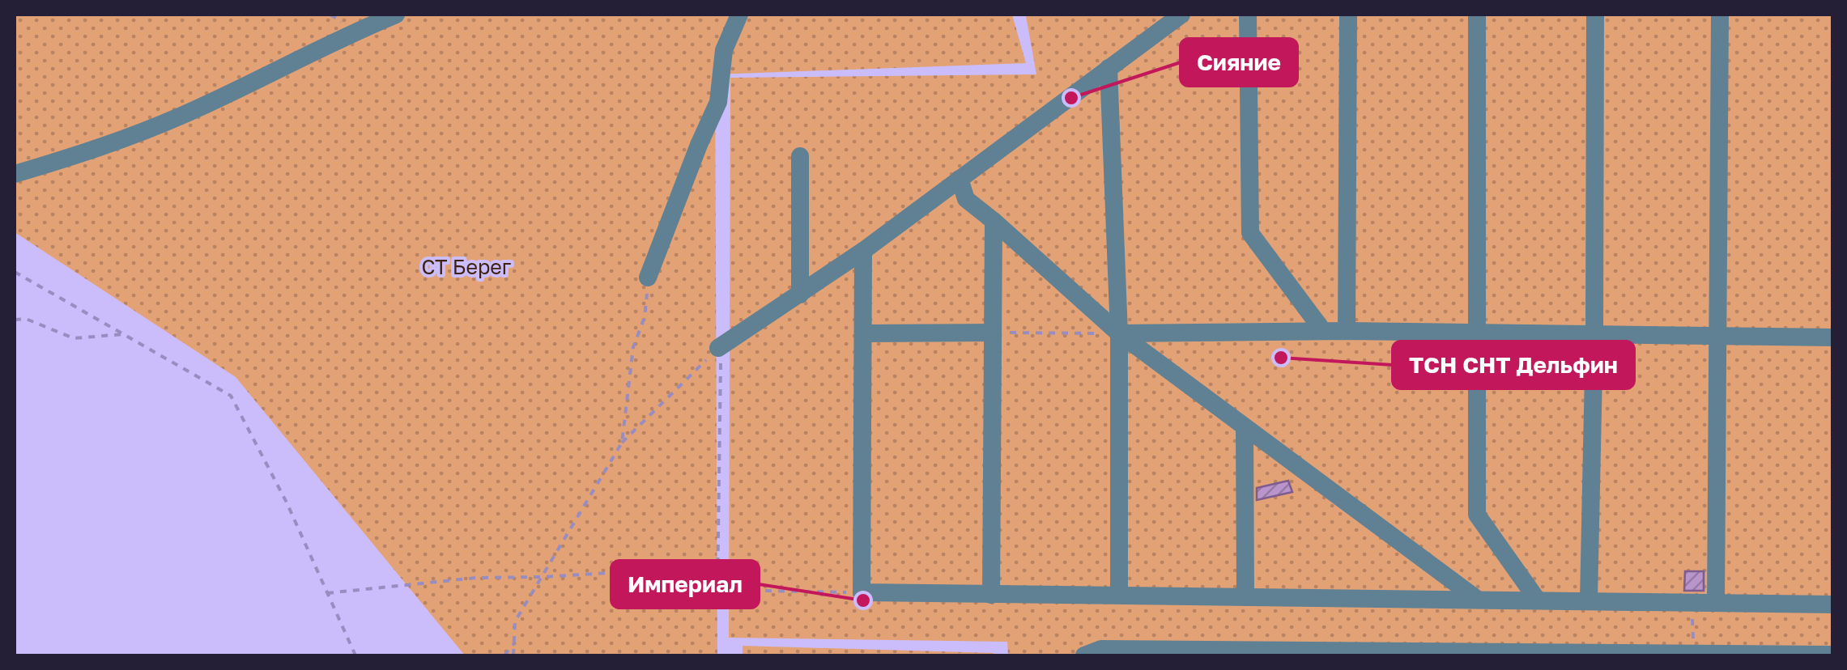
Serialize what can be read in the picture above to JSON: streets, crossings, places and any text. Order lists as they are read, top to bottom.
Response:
{
  "parks": ["СТ Берег"],
  "places": ["Сияние", "ТСН СНТ Дельфин", "Империал"]
}
